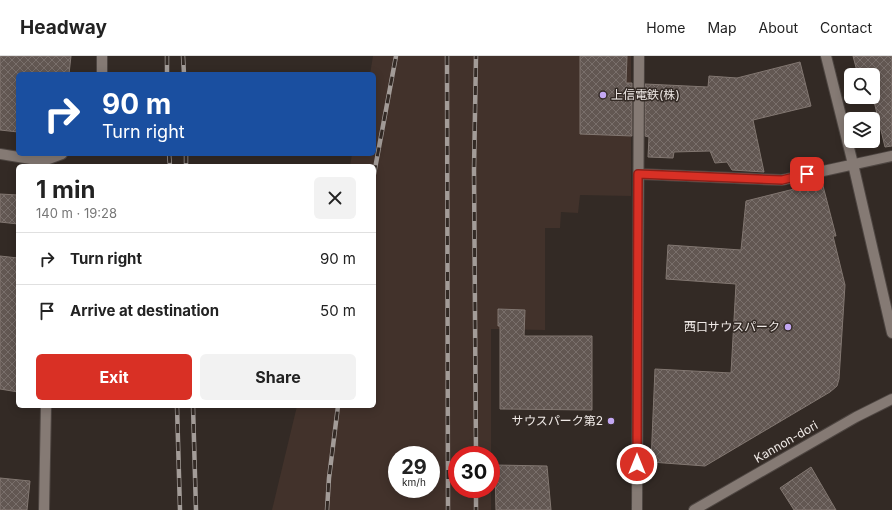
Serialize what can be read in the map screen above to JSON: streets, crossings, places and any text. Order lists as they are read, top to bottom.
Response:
{
  "streets": {
    "street": ["Kannon-dori"]
  },
  "places": ["上信電鉄(株)", "西口サウスパーク", "サウスパーク第2"],
  "page": {
    "header": "Headway",
    "nav": [
      "Home",
      "Map",
      "About",
      "Contact"
    ],
    "turn": ["90 m", "Turn right"],
    "heading": ["1 min", "140 m · 19:28"],
    "list": [
      {
        "name": "Turn right",
        "value": "90 m"
      },
      {
        "name": "Arrive at destination",
        "value": "50 m"
      }
    ],
    "buttons": ["Exit", "Share"],
    "speed": "29 km/h",
    "limit": "30"
  }
}
